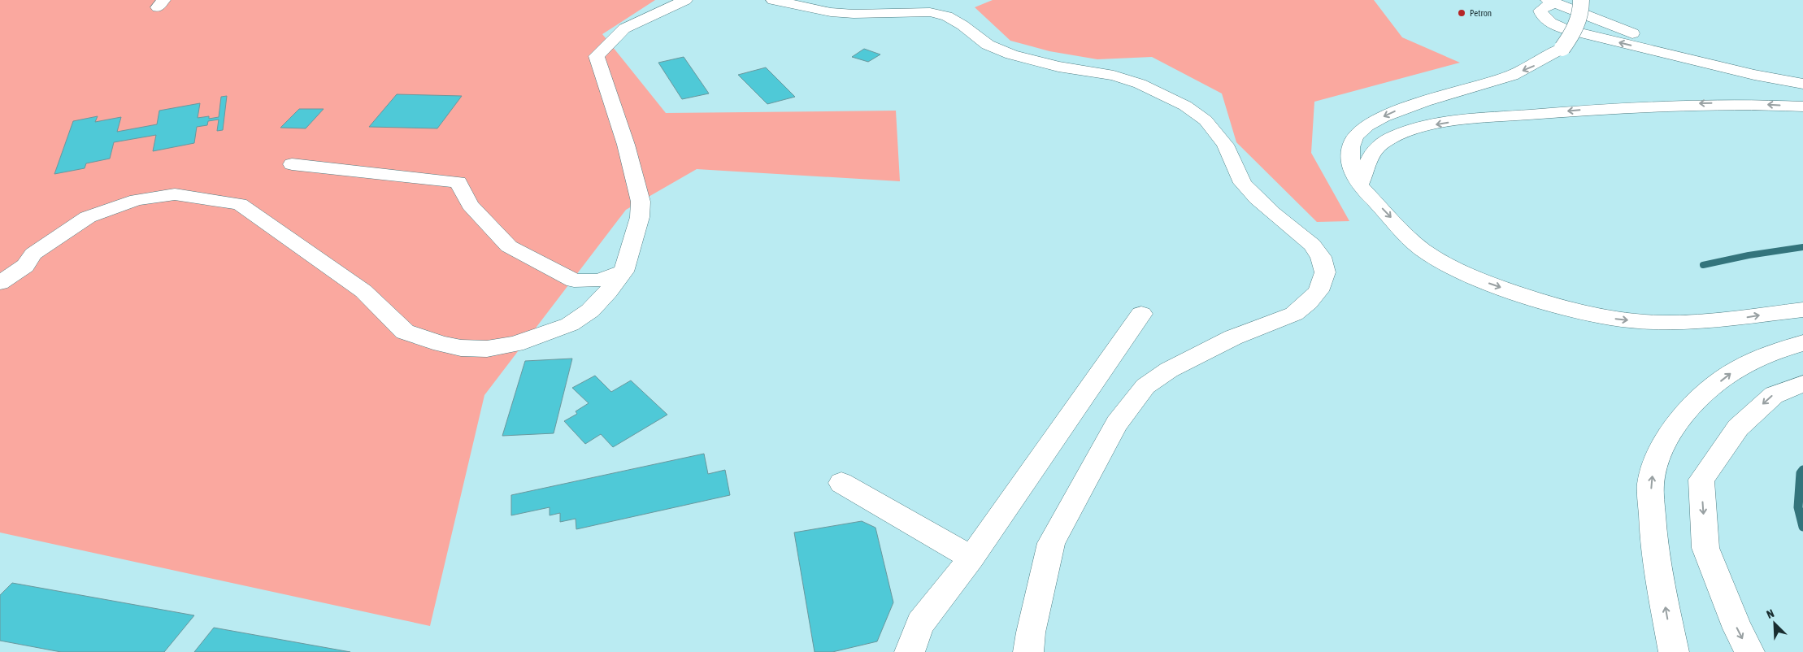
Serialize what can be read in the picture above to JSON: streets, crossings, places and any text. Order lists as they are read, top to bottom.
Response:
{
  "places": ["Petron"],
  "north": "top left"
}
